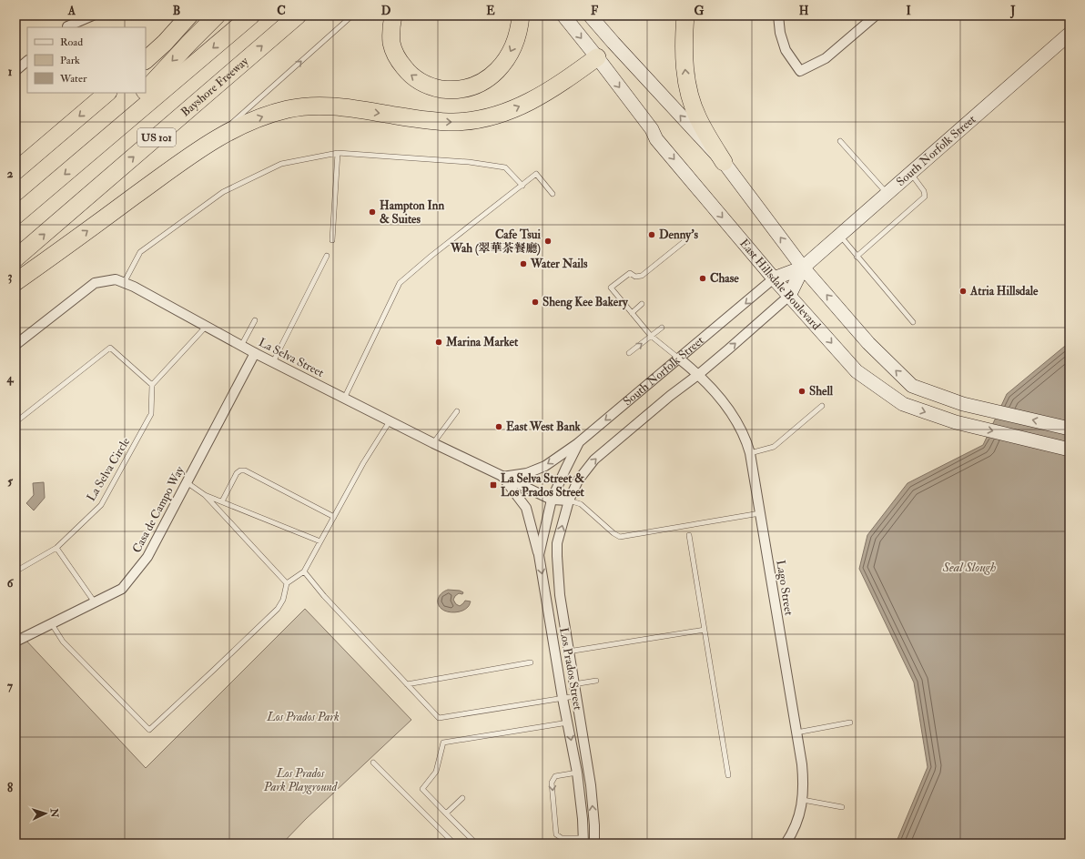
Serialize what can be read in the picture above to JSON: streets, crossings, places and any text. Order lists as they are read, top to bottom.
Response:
{
  "streets": {
    "highway": ["Bayshore Freeway", "US 101"],
    "main road": ["South Norfolk Street", "East Hillsdale Boulevard"],
    "street": [
      "La Selva Street",
      "Casa de Campo Way",
      "Lago Street",
      "Los Prados Street"
    ],
    "lane": ["La Selva Circle"]
  },
  "crossings": [
    ["South Norfolk Street", "East Hillsdale Boulevard"],
    ["South Norfolk Street", "La Selva Street"],
    ["South Norfolk Street", "Lago Street"],
    ["South Norfolk Street", "Los Prados Street"],
    ["La Selva Street", "Casa de Campo Way"],
    ["La Selva Street", "Los Prados Street"]
  ],
  "water": ["Seal Slough"],
  "parks": ["Los Prados Park", "Los Prados Park Playground"],
  "places": {
    "other": [
      "Hampton Inn & Suites",
      "Denny's",
      "Cafe Tsui Wah (翠華茶餐廳)",
      "Water Nails",
      "Chase",
      "Atria Hillsdale",
      "Sheng Kee Bakery",
      "Marina Market",
      "Shell",
      "East West Bank"
    ],
    "transit": ["La Selva Street & Los Prados Street"]
  },
  "legend": ["Road", "Park", "Water"],
  "north": "right",
  "grid": {
    "columns": [
      "A",
      "B",
      "C",
      "D",
      "E",
      "F",
      "G",
      "H",
      "I",
      "J"
    ],
    "rows": [
      "1",
      "2",
      "3",
      "4",
      "5",
      "6",
      "7",
      "8"
    ]
  }
}
